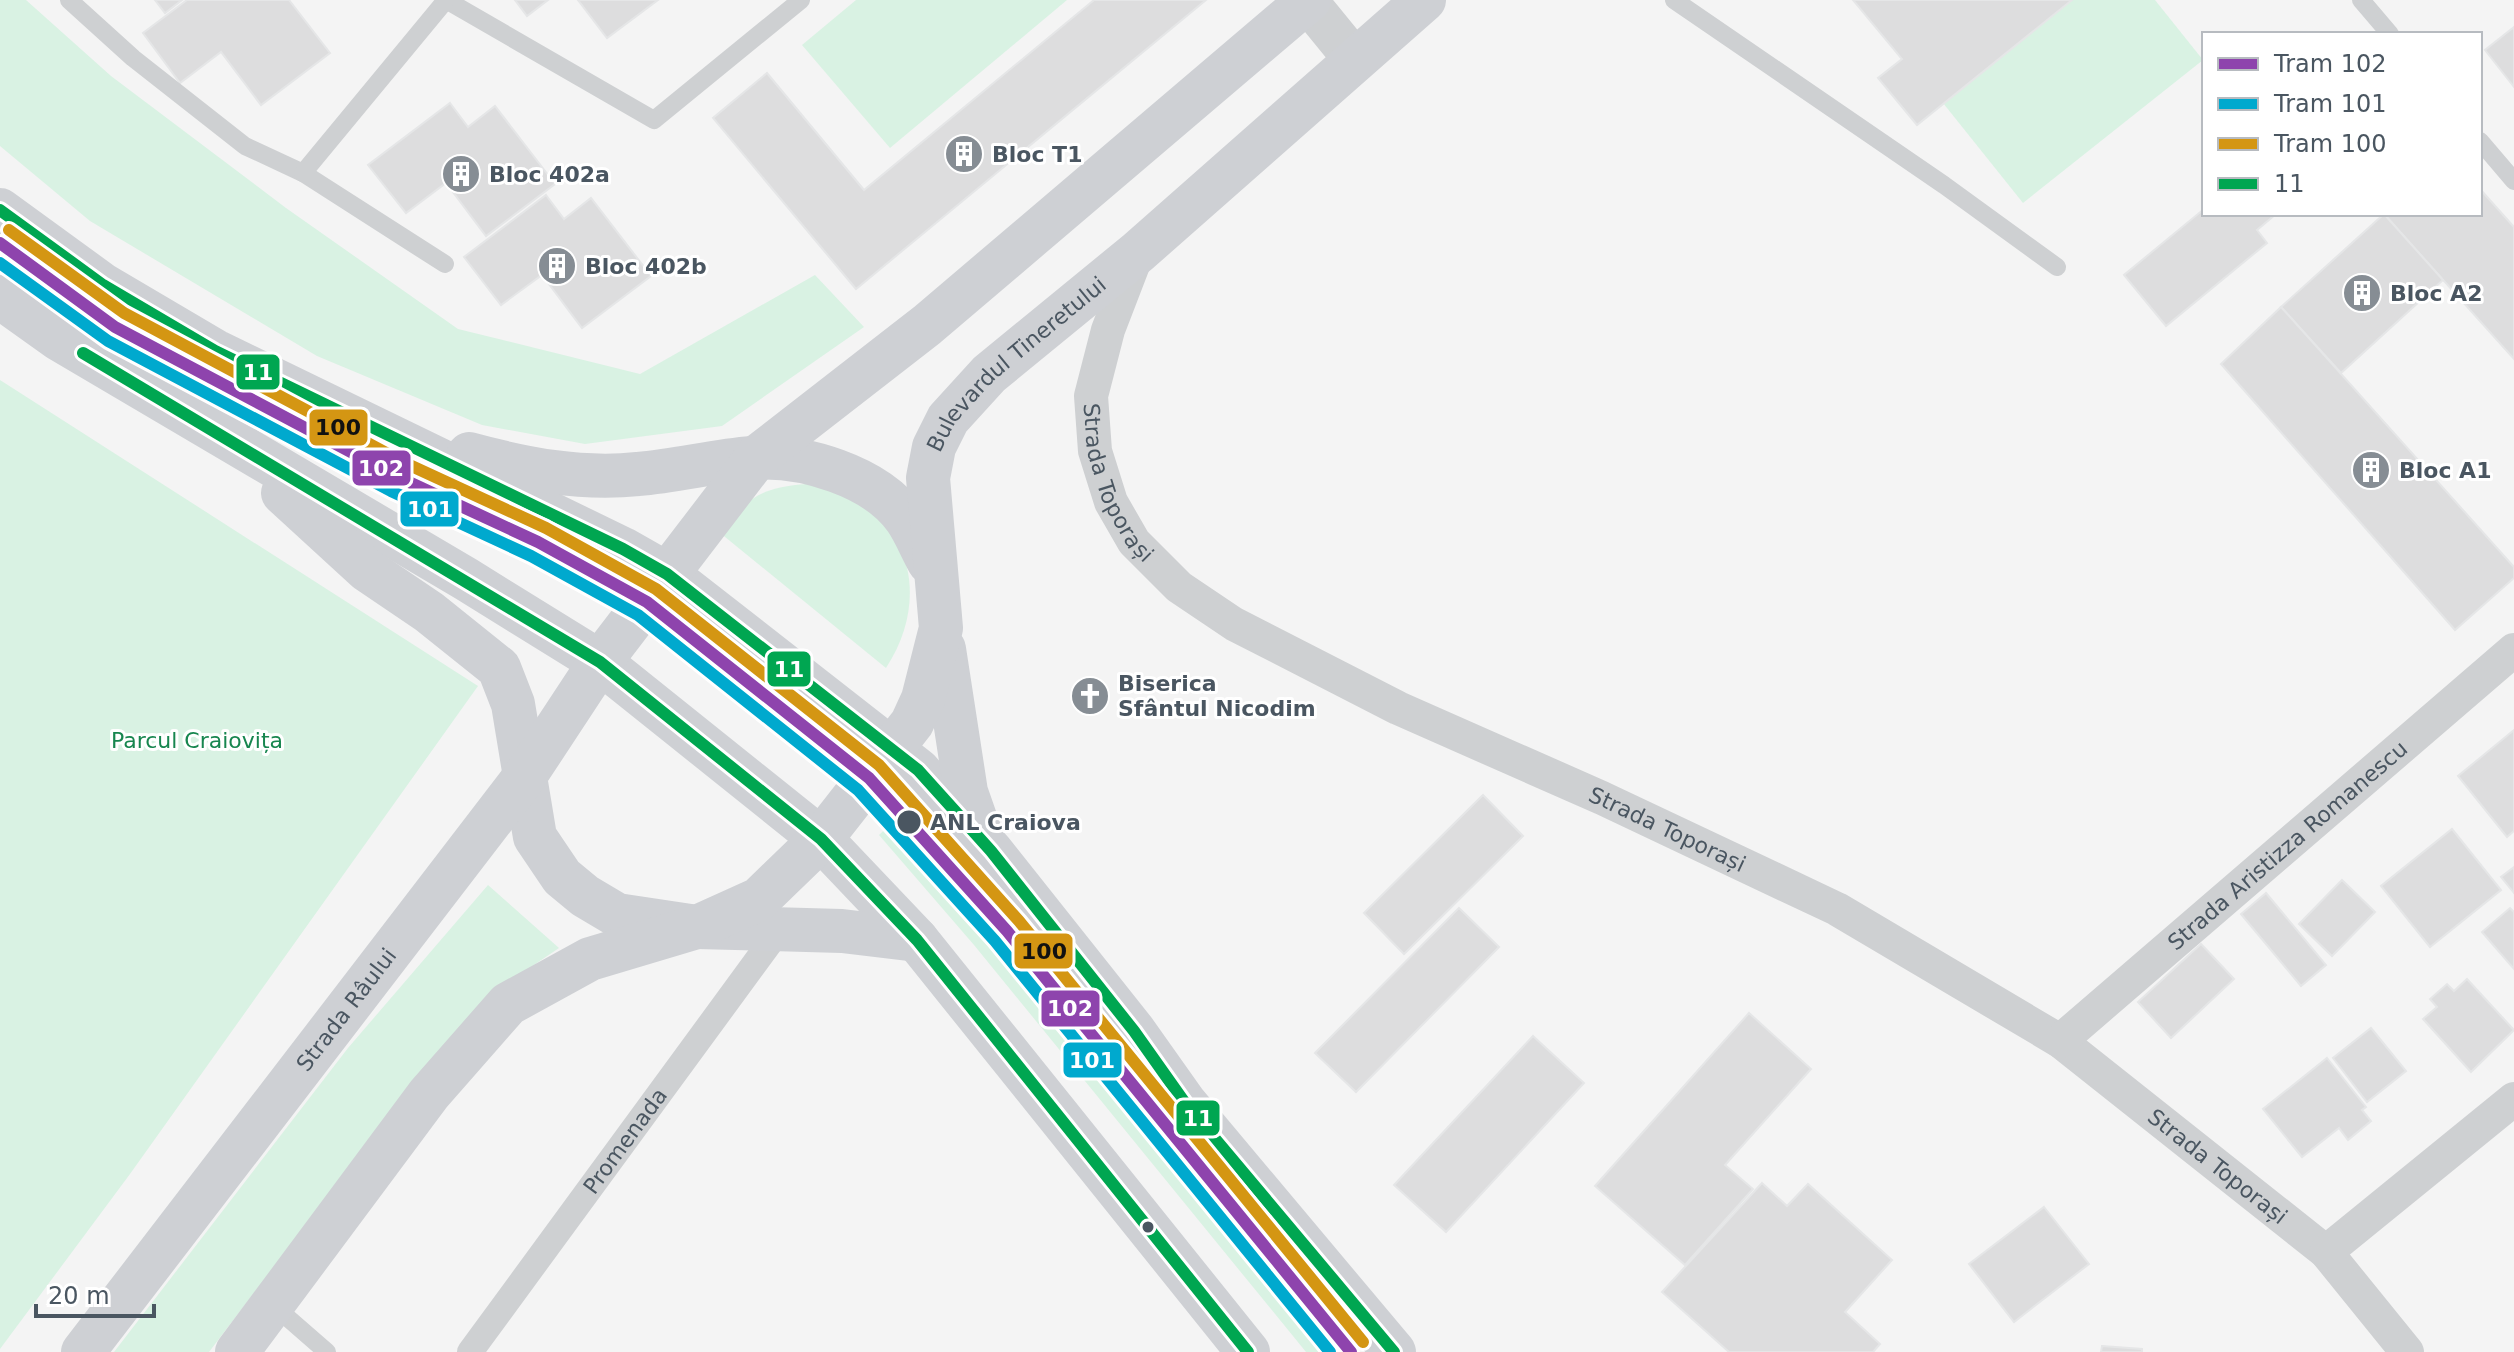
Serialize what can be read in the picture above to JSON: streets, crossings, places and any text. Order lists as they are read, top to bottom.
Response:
{
  "streets": {
    "main road": ["Bulevardul Tineretului", "Strada Râului"],
    "street": ["Strada Toporași", "Strada Aristizza Romanescu", "Promenada"]
  },
  "crossings": [
    ["Bulevardul Tineretului", "Strada Toporași"],
    ["Strada Toporași", "Strada Aristizza Romanescu"]
  ],
  "parks": ["Parcul Craiovița"],
  "places": {
    "building": [
      "Bloc T1",
      "Bloc 402a",
      "Bloc 402b",
      "Bloc A2",
      "Bloc A1"
    ],
    "church": ["Biserica Sfântul Nicodim"],
    "other": ["ANL Craiova"]
  },
  "lines": [
    "transit line 11",
    "tram line 100",
    "tram line 102",
    "tram line 101"
  ],
  "legend": [
    "Tram 102",
    "Tram 101",
    "Tram 100",
    "11"
  ],
  "scale_bar": "20 m"
}
